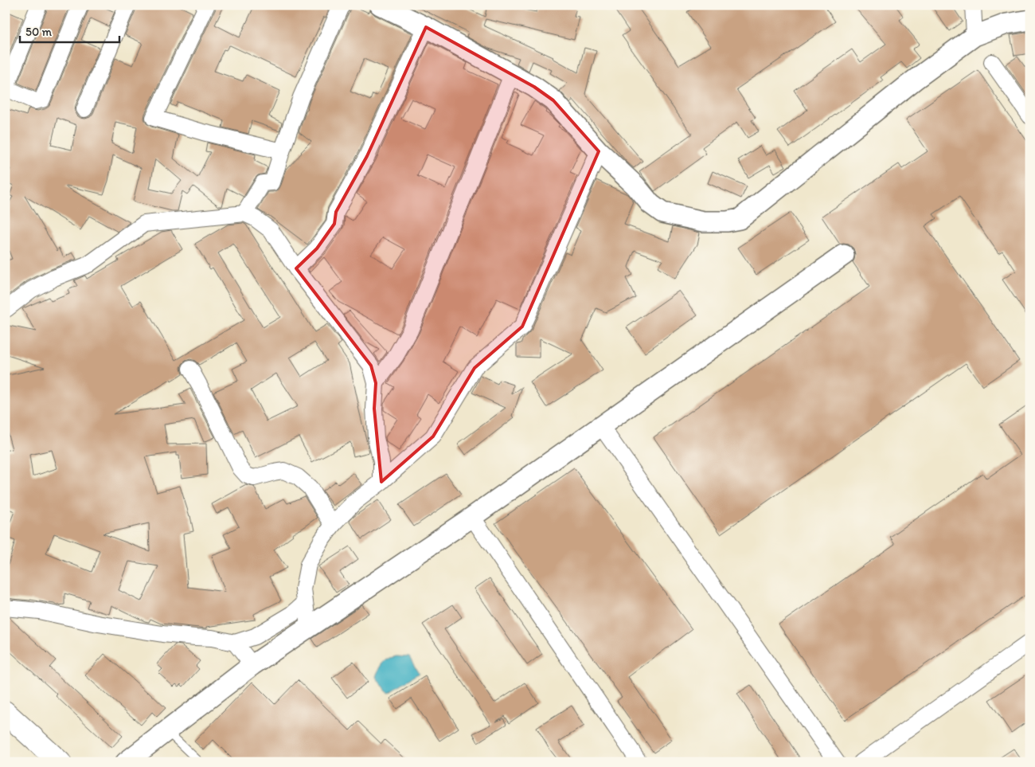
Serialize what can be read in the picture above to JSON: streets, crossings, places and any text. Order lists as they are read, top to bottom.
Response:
{
  "scale_bar": "50 m"
}
